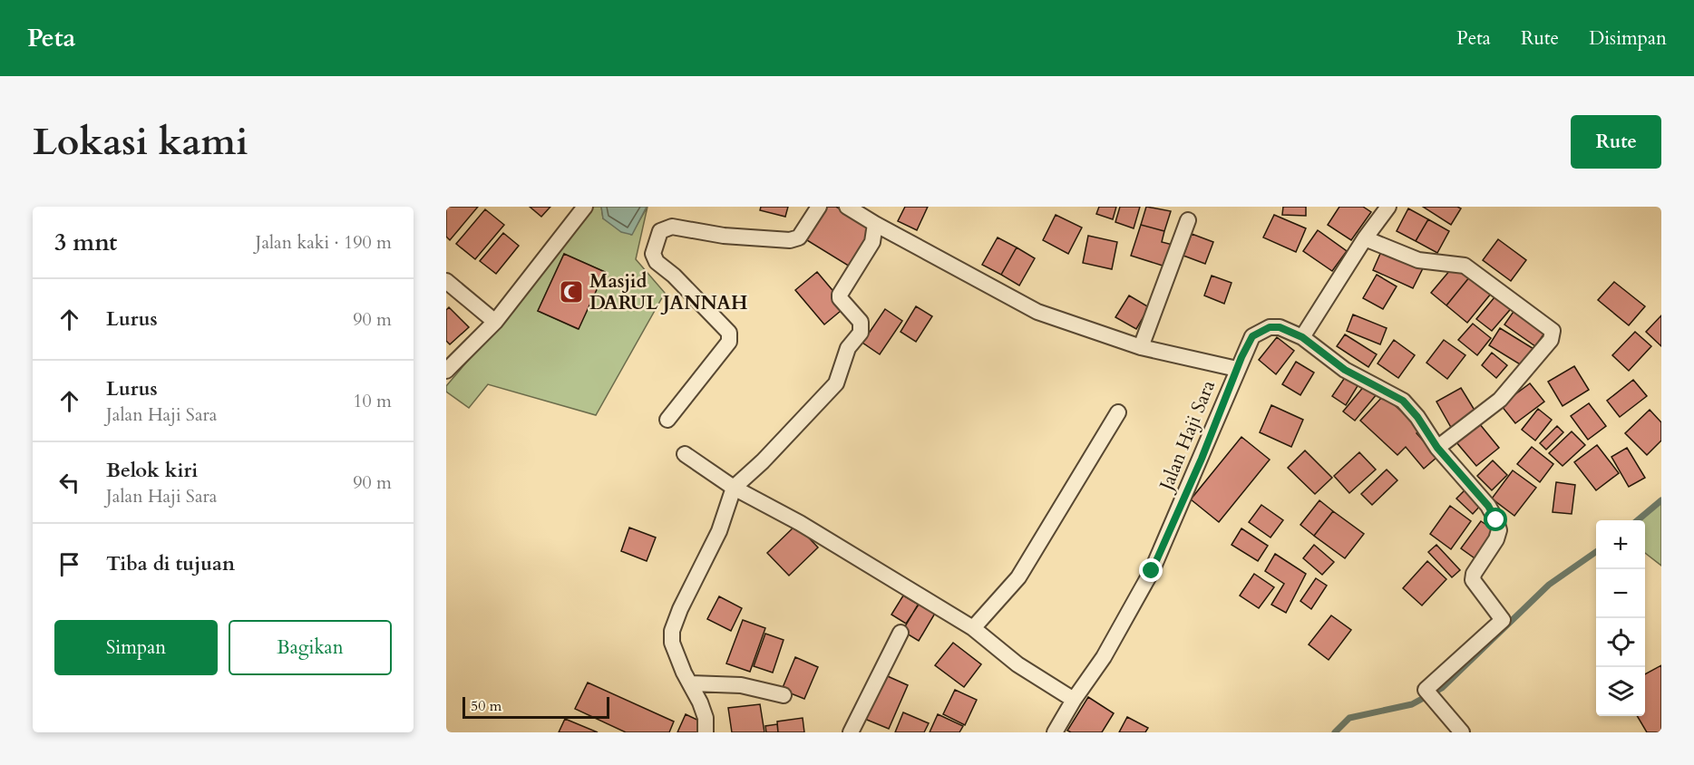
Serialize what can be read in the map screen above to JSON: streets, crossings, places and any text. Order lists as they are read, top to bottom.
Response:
{
  "streets": {
    "street": ["Jalan Haji Sara"]
  },
  "places": {
    "mosque": ["Masjid DARUL JANNAH"]
  },
  "scale_bar": "50 m",
  "page": {
    "header": "Peta",
    "nav": ["Peta", "Rute", "Disimpan"],
    "buttons": [
      "Rute",
      ["Simpan", "Bagikan"]
    ],
    "title": "Lokasi kami",
    "heading": ["3 mnt", "Jalan kaki · 190 m"],
    "list": [
      ["Lurus", "90 m"],
      ["Lurus", "Jalan Haji Sara", "10 m"],
      ["Belok kiri", "Jalan Haji Sara", "90 m"],
      "Tiba di tujuan"
    ],
    "map_buttons": ["+", "−"],
    "scale": "50 m"
  }
}
